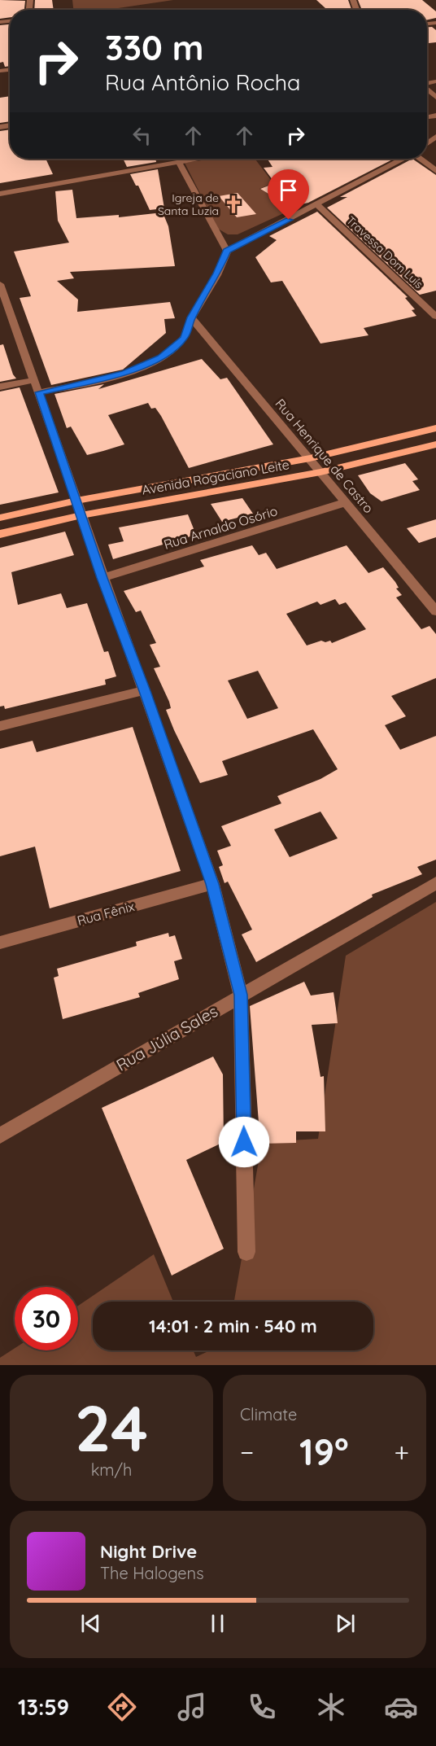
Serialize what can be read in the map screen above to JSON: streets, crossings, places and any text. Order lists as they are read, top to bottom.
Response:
{
  "streets": {
    "main road": ["Avenida Rogaciano Leite"],
    "street": [
      "Travessa Dom Luís",
      "Rua Henrique de Castro",
      "Rua Arnaldo Osório",
      "Rua Fênix",
      "Rua Júlia Sales"
    ]
  },
  "crossings": [
    ["Rua Henrique de Castro", "Avenida Rogaciano Leite"],
    ["Rua Henrique de Castro", "Rua Arnaldo Osório"]
  ],
  "places": {
    "church": ["Igreja de Santa Luzia"]
  },
  "page": {
    "turn": ["330 m", "Rua Antônio Rocha"],
    "limit": "30",
    "trip": "14:01 · 2 min · 540 m",
    "tile": [
      ["24", "km/h"],
      "Climate"
    ],
    "heat": ["−", "19°", "+"],
    "song": ["Night Drive", "The Halogens"],
    "tabs": "13:59"
  }
}
